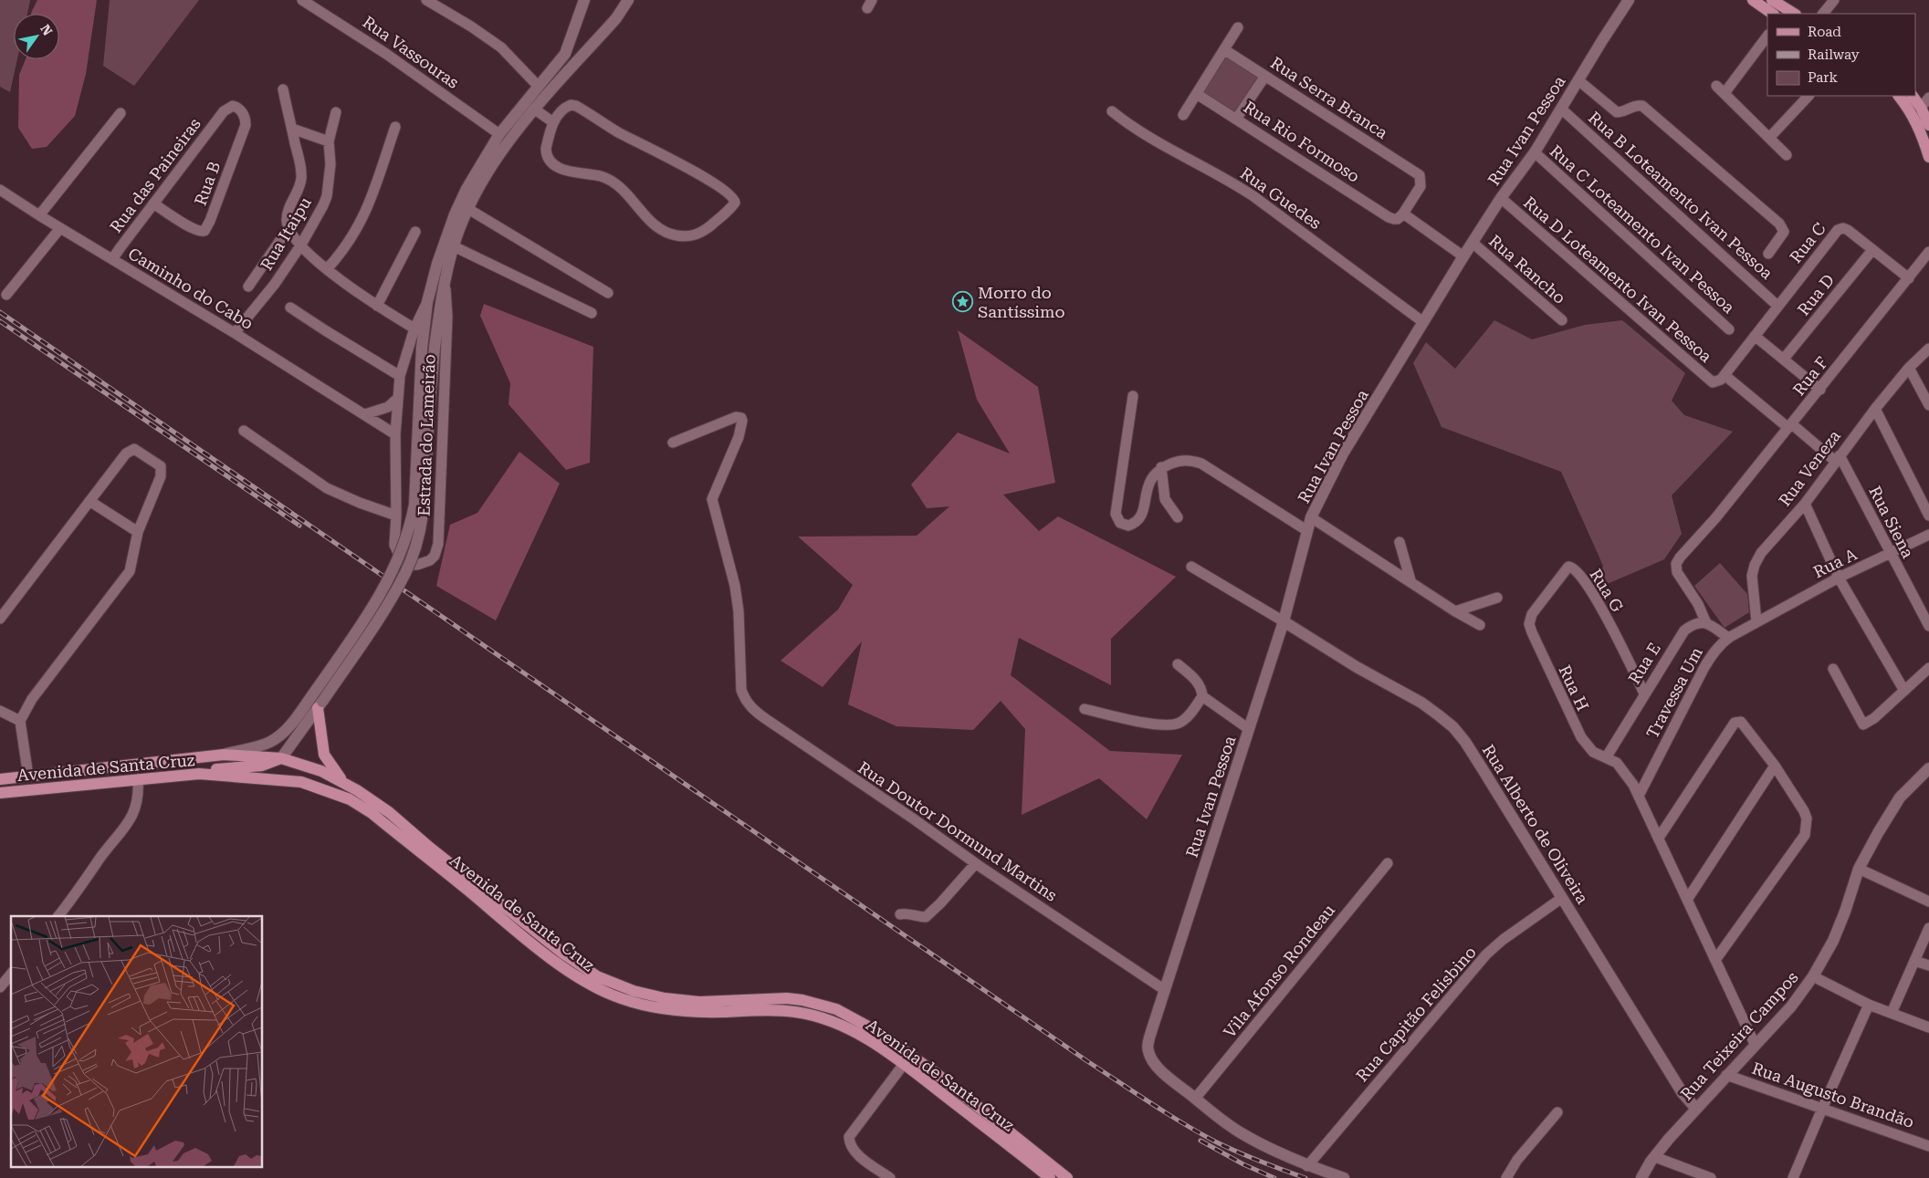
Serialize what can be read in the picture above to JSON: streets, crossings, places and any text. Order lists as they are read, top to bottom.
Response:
{
  "streets": {
    "main road": ["Avenida de Santa Cruz"],
    "street": [
      "Rua Vassouras",
      "Rua Serra Branca",
      "Rua Ivan Pessoa",
      "Rua Rio Formoso",
      "Rua das Paineiras",
      "Rua B",
      "Rua B Loteamento Ivan Pessoa",
      "Rua Guedes",
      "Rua C Loteamento Ivan Pessoa",
      "Rua Itaipu",
      "Rua C",
      "Rua Rancho",
      "Rua D Loteamento Ivan Pessoa",
      "Caminho do Cabo",
      "Rua D",
      "Rua F",
      "Estrada do Lameirão",
      "Rua Veneza",
      "Rua Siena",
      "Rua A",
      "Rua G",
      "Rua E",
      "Rua H",
      "Travessa Um",
      "Rua Alberto de Oliveira",
      "Rua Doutor Dormund Martins",
      "Vila Afonso Rondeau",
      "Rua Capitão Felisbino",
      "Rua Teixeira Campos",
      "Rua Augusto Brandão"
    ]
  },
  "crossings": [
    ["Rua Vassouras", "Estrada do Lameirão"],
    ["Rua Serra Branca", "Rua Rio Formoso"],
    ["Rua Ivan Pessoa", "Rua B Loteamento Ivan Pessoa"],
    ["Rua Ivan Pessoa", "Rua Guedes"],
    ["Rua Ivan Pessoa", "Rua C Loteamento Ivan Pessoa"],
    ["Rua Ivan Pessoa", "Rua Rancho"],
    ["Rua Ivan Pessoa", "Rua D Loteamento Ivan Pessoa"],
    ["Rua Ivan Pessoa", "Rua Alberto de Oliveira"],
    ["Rua Ivan Pessoa", "Rua Doutor Dormund Martins"],
    ["Rua Ivan Pessoa", "Vila Afonso Rondeau"],
    ["Rua das Paineiras", "Rua B"],
    ["Rua das Paineiras", "Caminho do Cabo"],
    ["Rua B Loteamento Ivan Pessoa", "Rua C"],
    ["Rua B Loteamento Ivan Pessoa", "Rua D"],
    ["Rua Itaipu", "Caminho do Cabo"],
    ["Rua C", "Rua D"],
    ["Caminho do Cabo", "Estrada do Lameirão"],
    ["Rua F", "Rua E"],
    ["Estrada do Lameirão", "Avenida de Santa Cruz"],
    ["Rua Veneza", "Rua Siena"],
    ["Rua Veneza", "Rua A"],
    ["Rua Veneza", "Travessa Um"],
    ["Rua Siena", "Rua A"],
    ["Rua A", "Travessa Um"],
    ["Rua G", "Rua E"],
    ["Rua G", "Rua H"],
    ["Rua E", "Rua H"],
    ["Rua H", "Travessa Um"],
    ["Rua H", "Rua Teixeira Campos"],
    ["Rua Alberto de Oliveira", "Rua Capitão Felisbino"],
    ["Rua Alberto de Oliveira", "Rua Teixeira Campos"],
    ["Rua Teixeira Campos", "Rua Augusto Brandão"]
  ],
  "places": {
    "place": ["Morro do Santíssimo"]
  },
  "legend": ["Road", "Railway", "Park"],
  "north": "top right"
}
